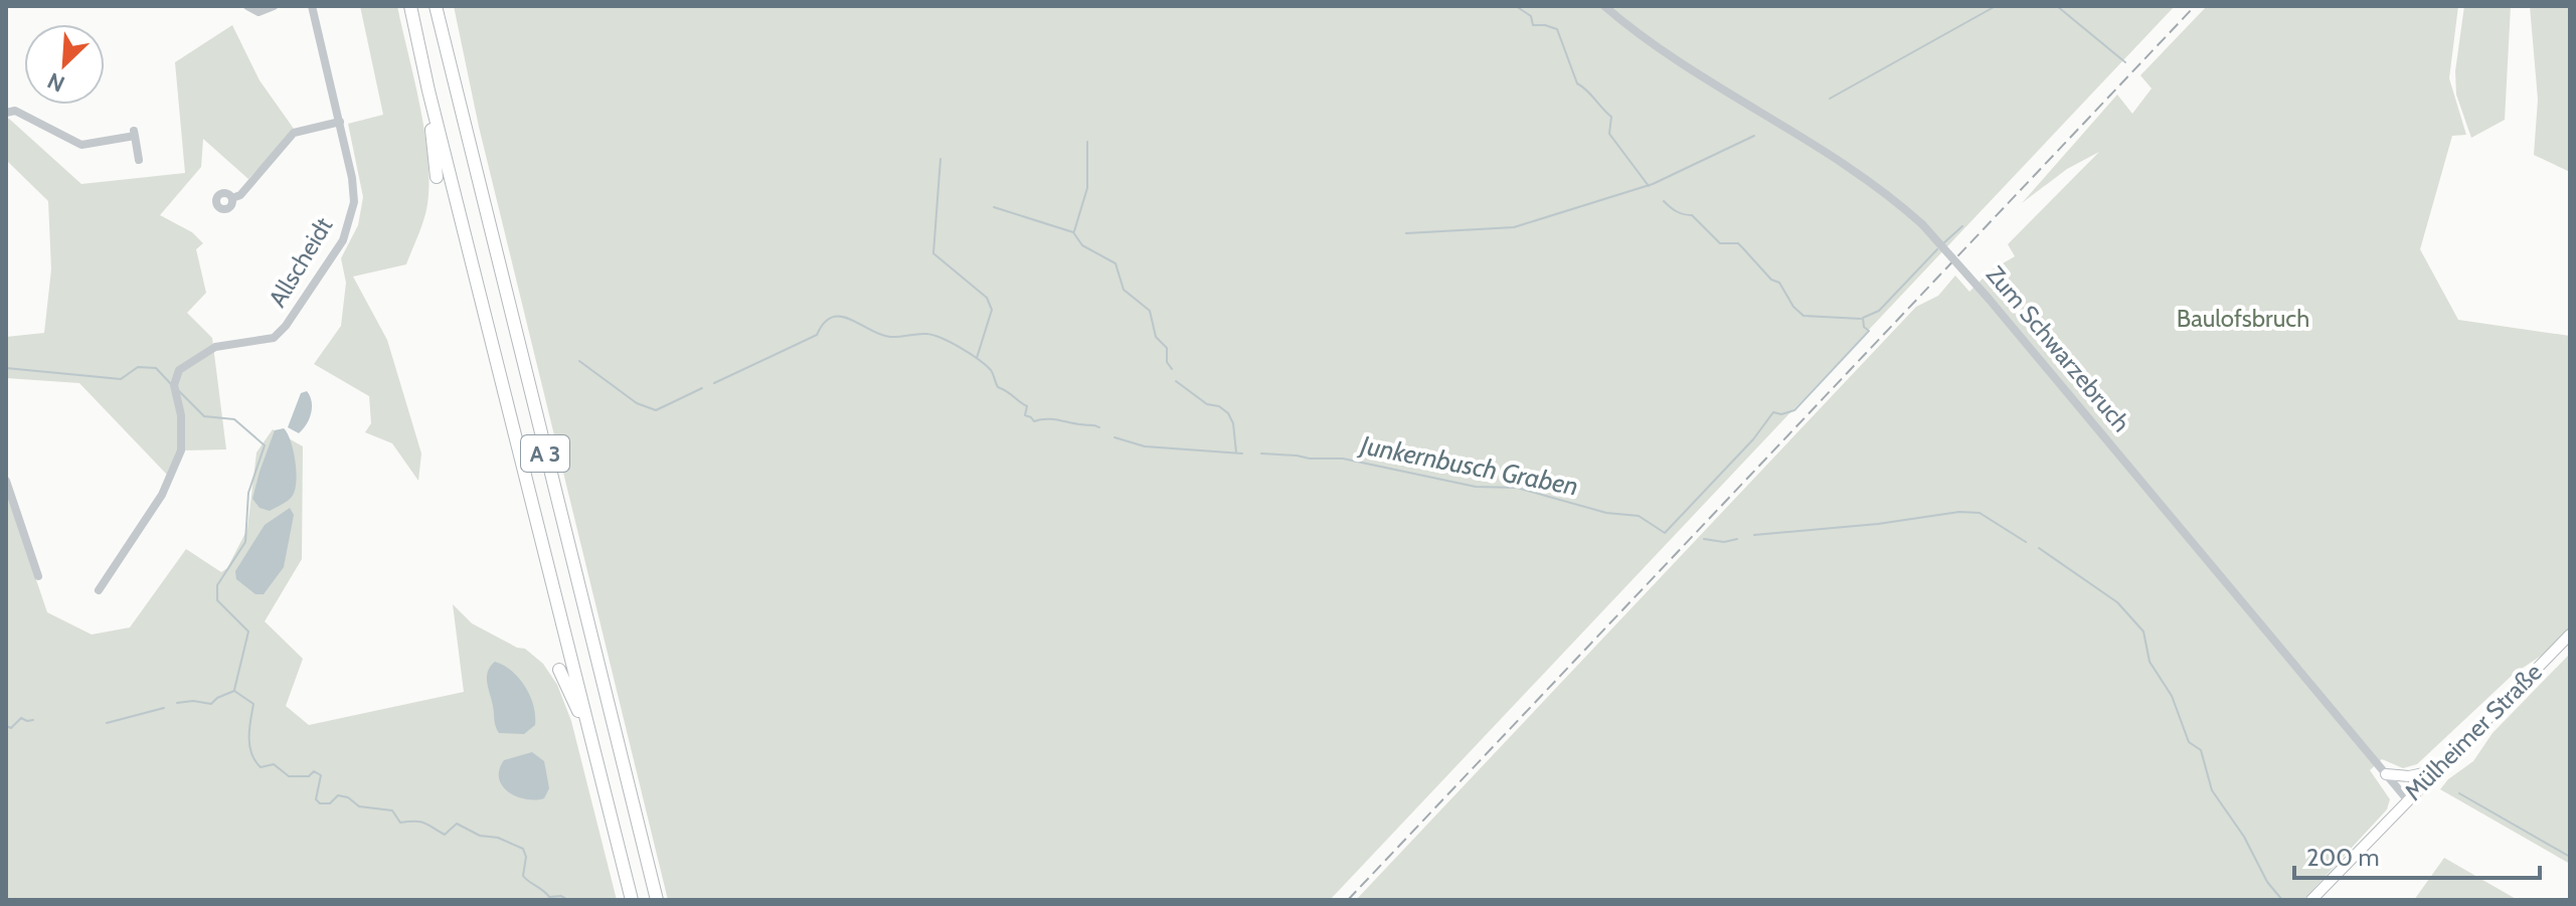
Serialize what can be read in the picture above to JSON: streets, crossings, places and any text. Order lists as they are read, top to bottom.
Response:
{
  "streets": {
    "highway": ["A 3"],
    "main road": ["Mülheimer Straße"],
    "street": ["Allscheidt", "Zum Schwarzebruch"]
  },
  "crossings": [
    ["Zum Schwarzebruch", "Mülheimer Straße"]
  ],
  "water": ["Junkernbusch Graben"],
  "parks": ["Baulofsbruch"],
  "scale_bar": "200 m",
  "north": "bottom left"
}
